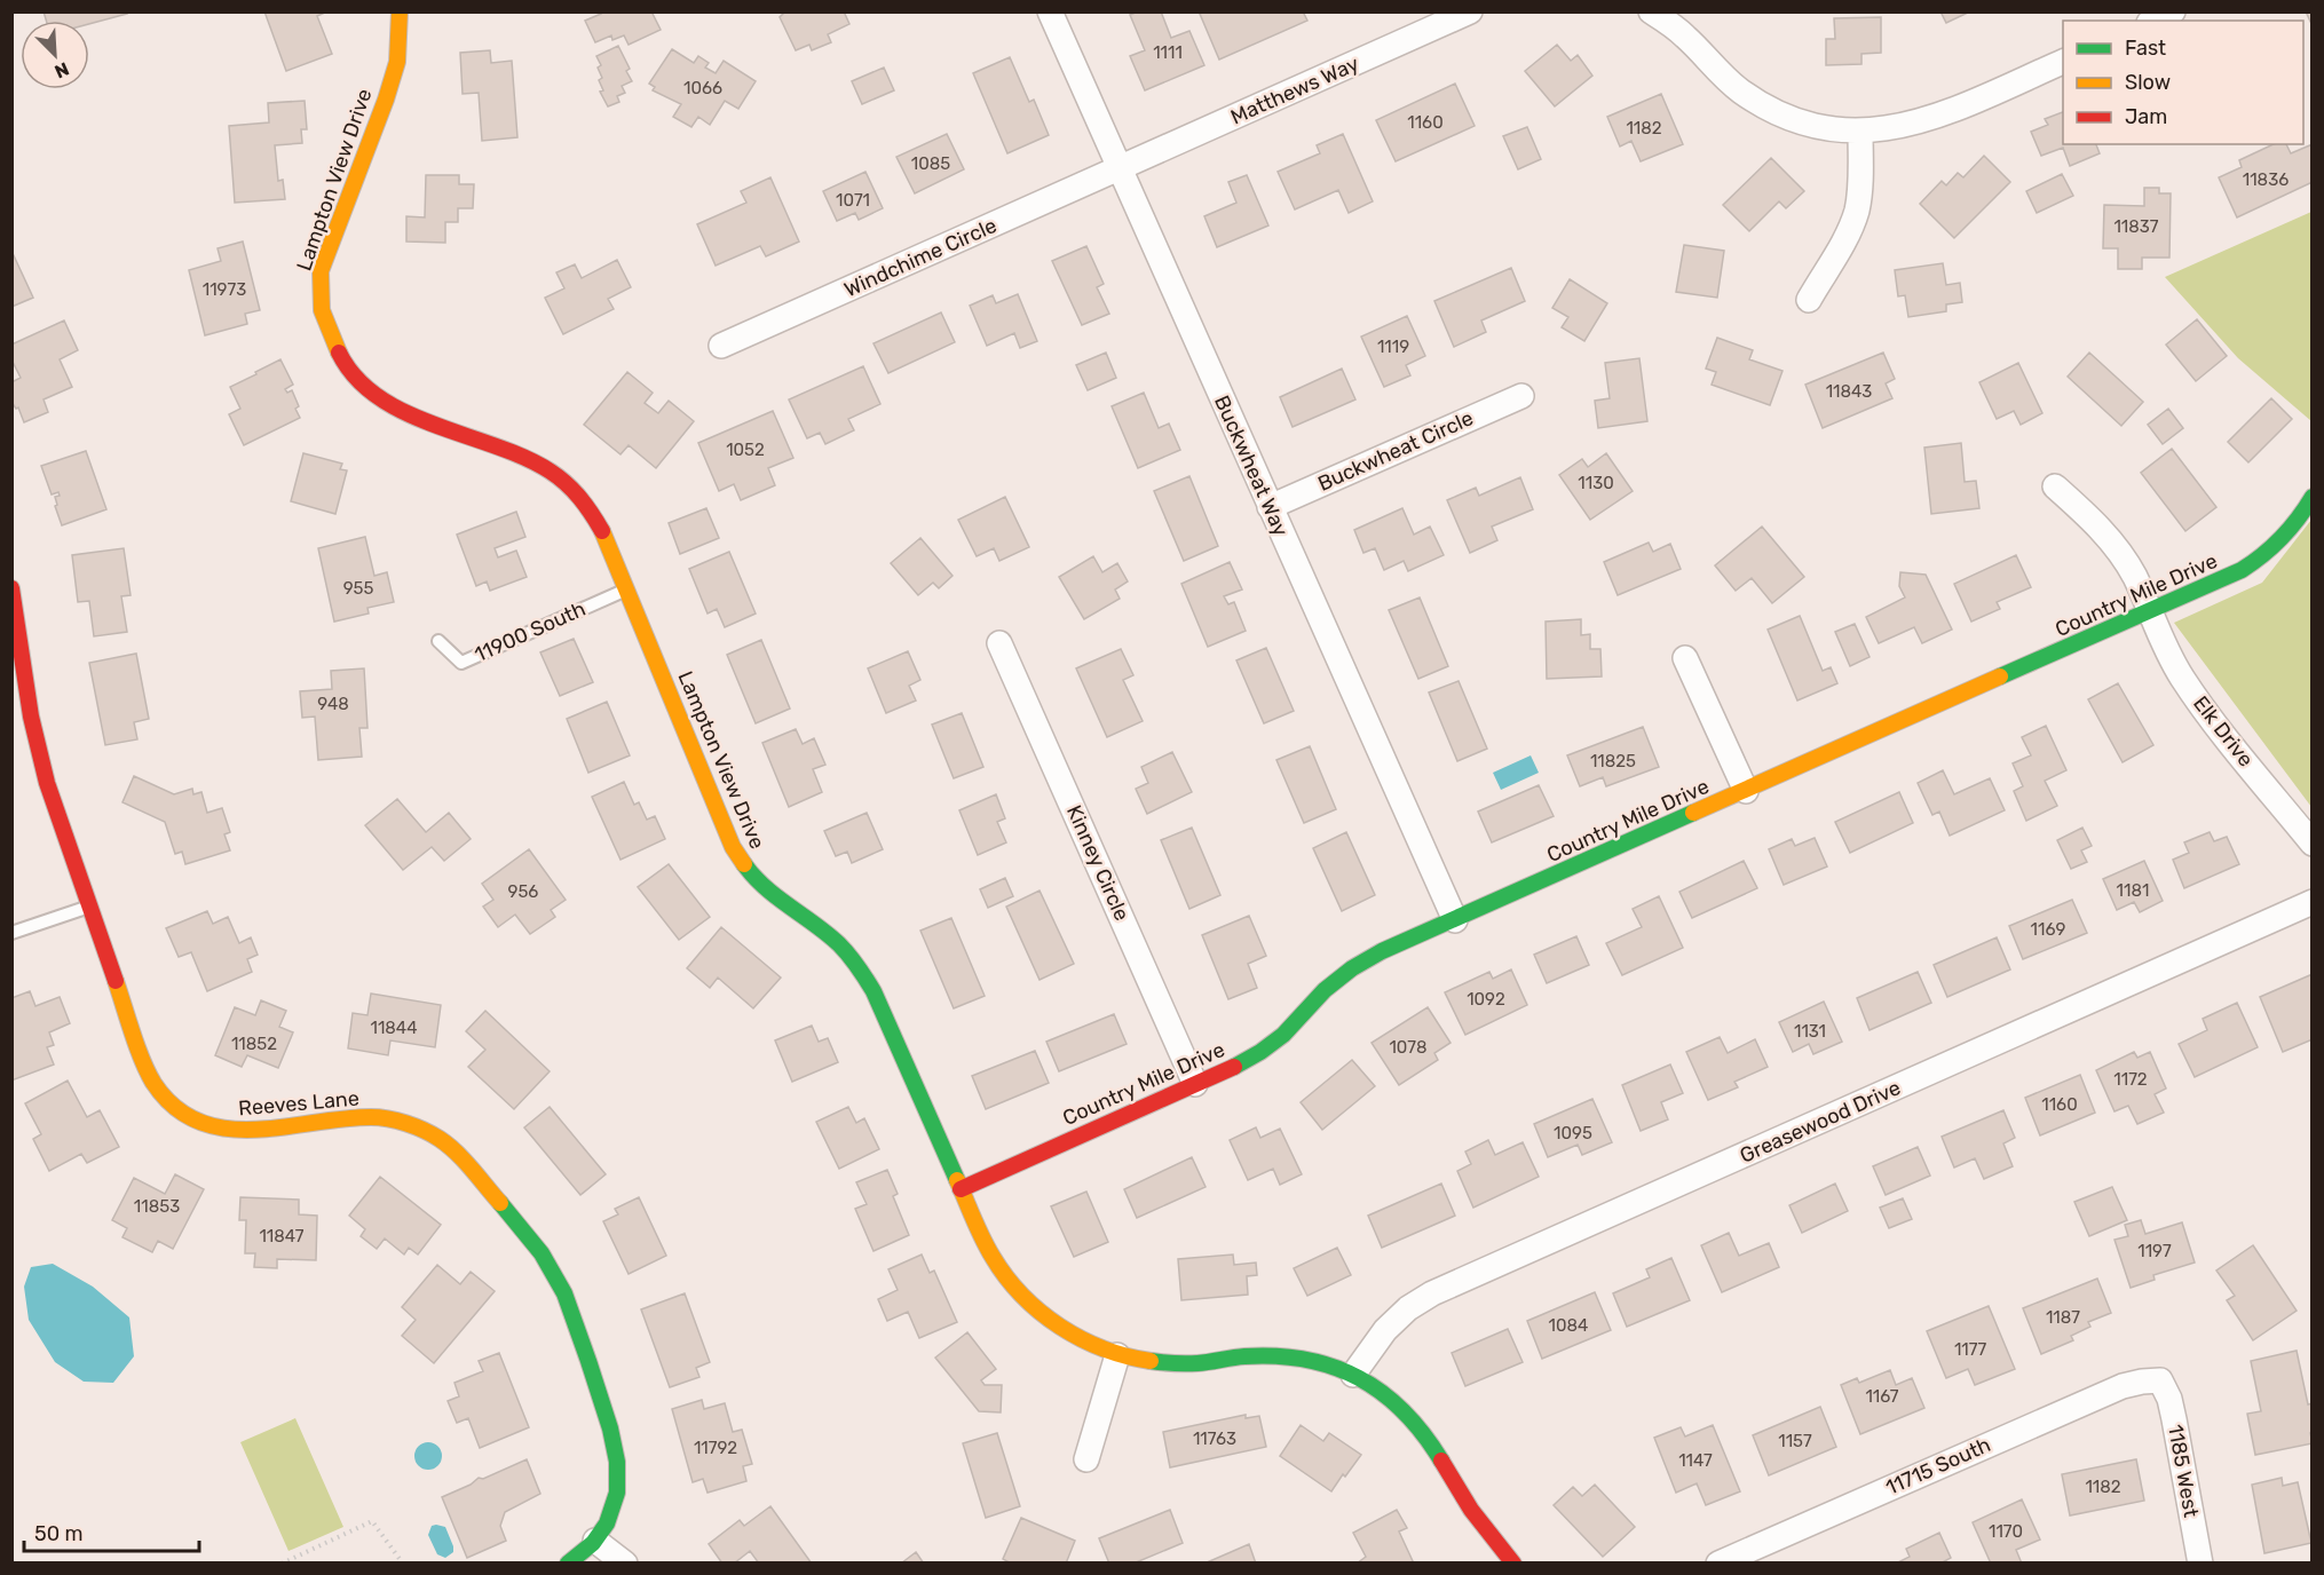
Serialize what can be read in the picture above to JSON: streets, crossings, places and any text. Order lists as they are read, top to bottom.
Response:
{
  "streets": {
    "street": [
      "Matthews Way",
      "Lampton View Drive",
      "Windchime Circle",
      "Buckwheat Circle",
      "Buckwheat Way",
      "Country Mile Drive",
      "Elk Drive",
      "Kinney Circle",
      "Reeves Lane",
      "Greasewood Drive",
      "11715 South",
      "1185 West"
    ],
    "lane": ["11900 South"]
  },
  "crossings": [
    ["Matthews Way", "Windchime Circle"],
    ["Matthews Way", "Buckwheat Way"],
    ["Lampton View Drive", "Country Mile Drive"],
    ["Lampton View Drive", "11900 South"],
    ["Lampton View Drive", "Greasewood Drive"],
    ["Windchime Circle", "Buckwheat Way"],
    ["Buckwheat Circle", "Buckwheat Way"],
    ["Buckwheat Way", "Country Mile Drive"],
    ["Country Mile Drive", "Elk Drive"],
    ["Country Mile Drive", "Kinney Circle"],
    ["11715 South", "1185 West"]
  ],
  "house_numbers": [
    "1111",
    "1066",
    "1160",
    "1182",
    "1085",
    "11836",
    "1071",
    "11837",
    "11973",
    "1119",
    "11843",
    "1052",
    "1130",
    "955",
    "948",
    "11825",
    "1181",
    "956",
    "1169",
    "1092",
    "11844",
    "1131",
    "11852",
    "1078",
    "1172",
    "1160",
    "1095",
    "11853",
    "11847",
    "1197",
    "1187",
    "1084",
    "1177",
    "1167",
    "11763",
    "1157",
    "11792",
    "1147",
    "1182",
    "1170"
  ],
  "legend": ["Fast", "Slow", "Jam"],
  "scale_bar": "50 m",
  "north": "bottom right"
}
